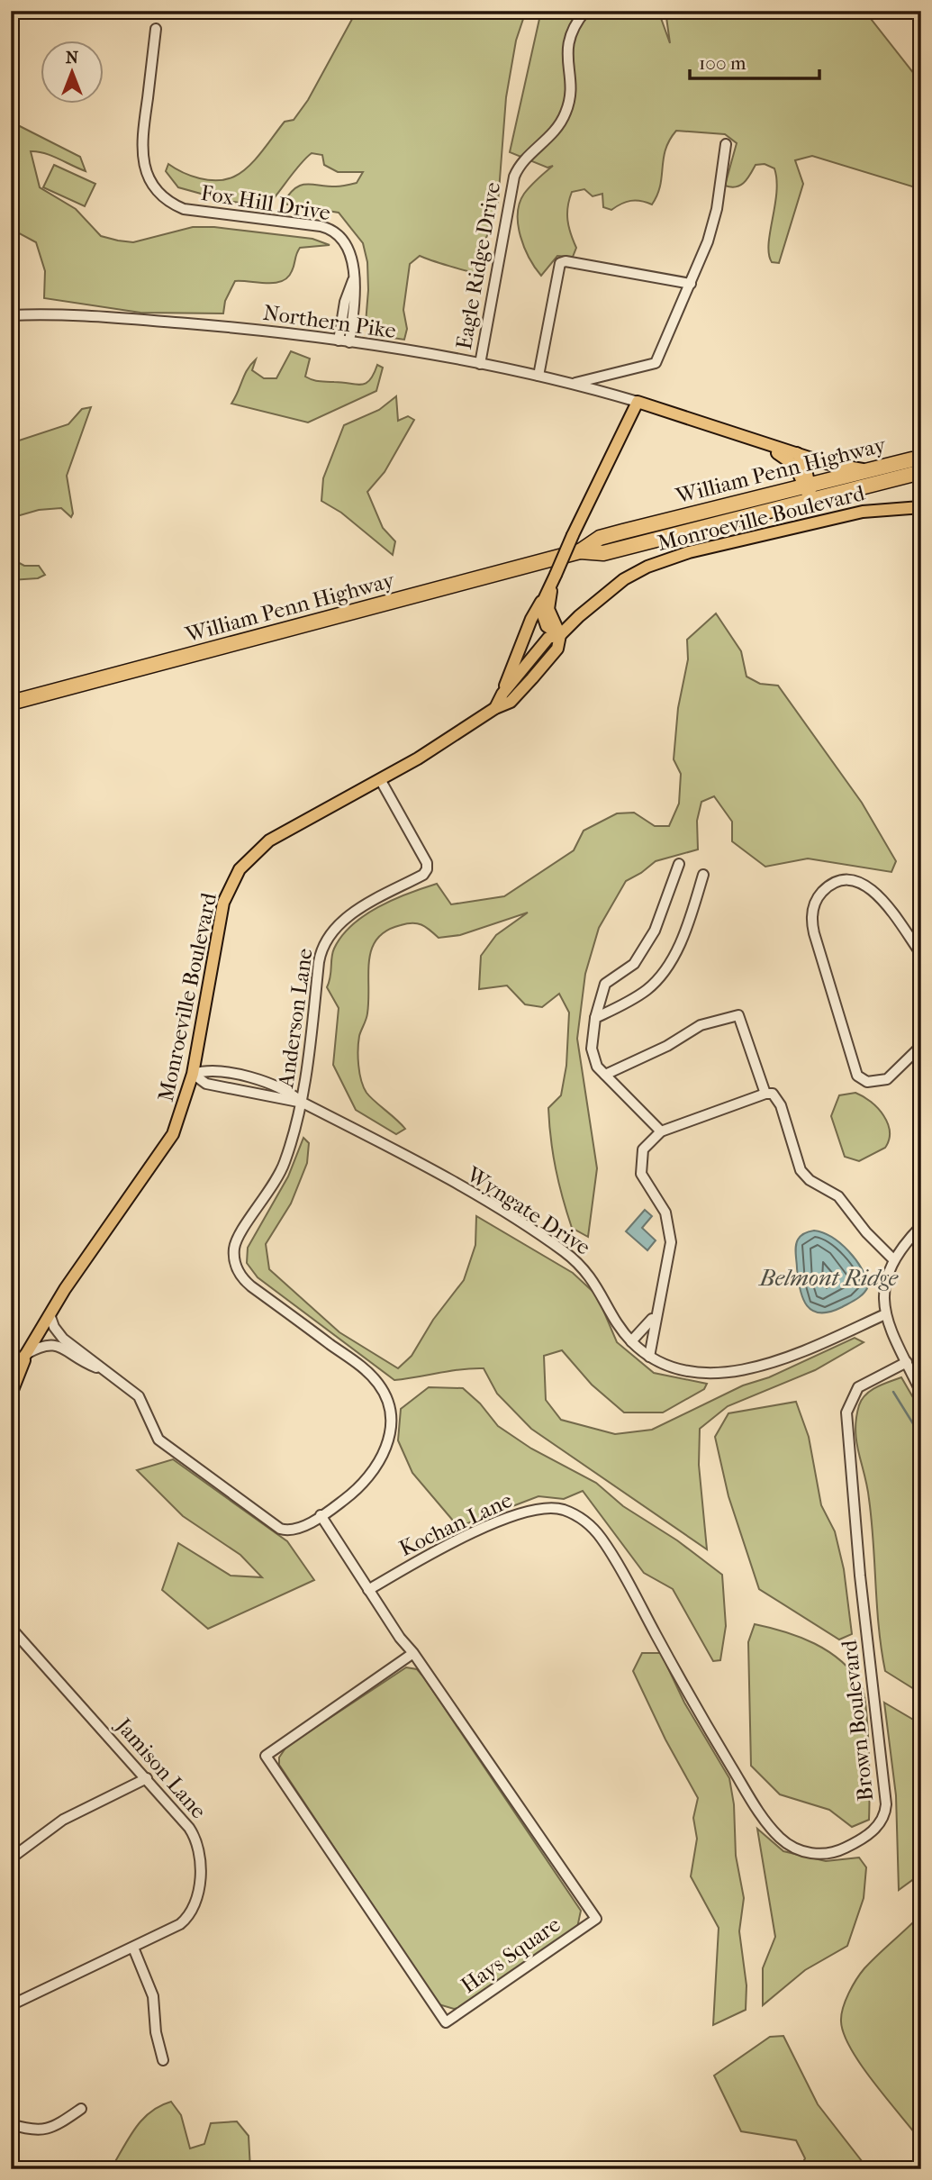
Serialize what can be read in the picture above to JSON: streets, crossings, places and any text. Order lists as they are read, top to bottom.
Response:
{
  "streets": {
    "highway": ["William Penn Highway"],
    "main road": ["Northern Pike", "Monroeville Boulevard"],
    "street": [
      "Fox Hill Drive",
      "Eagle Ridge Drive",
      "Anderson Lane",
      "Wyngate Drive",
      "Kochan Lane",
      "Brown Boulevard",
      "Jamison Lane",
      "Hays Square"
    ]
  },
  "crossings": [
    ["Fox Hill Drive", "Northern Pike"],
    ["Eagle Ridge Drive", "Northern Pike"],
    ["Northern Pike", "William Penn Highway"],
    ["Monroeville Boulevard", "Anderson Lane"],
    ["Monroeville Boulevard", "Wyngate Drive"],
    ["Anderson Lane", "Wyngate Drive"],
    ["Kochan Lane", "Brown Boulevard"]
  ],
  "water": ["Belmont Ridge"],
  "scale_bar": "100 m",
  "north": "top"
}
